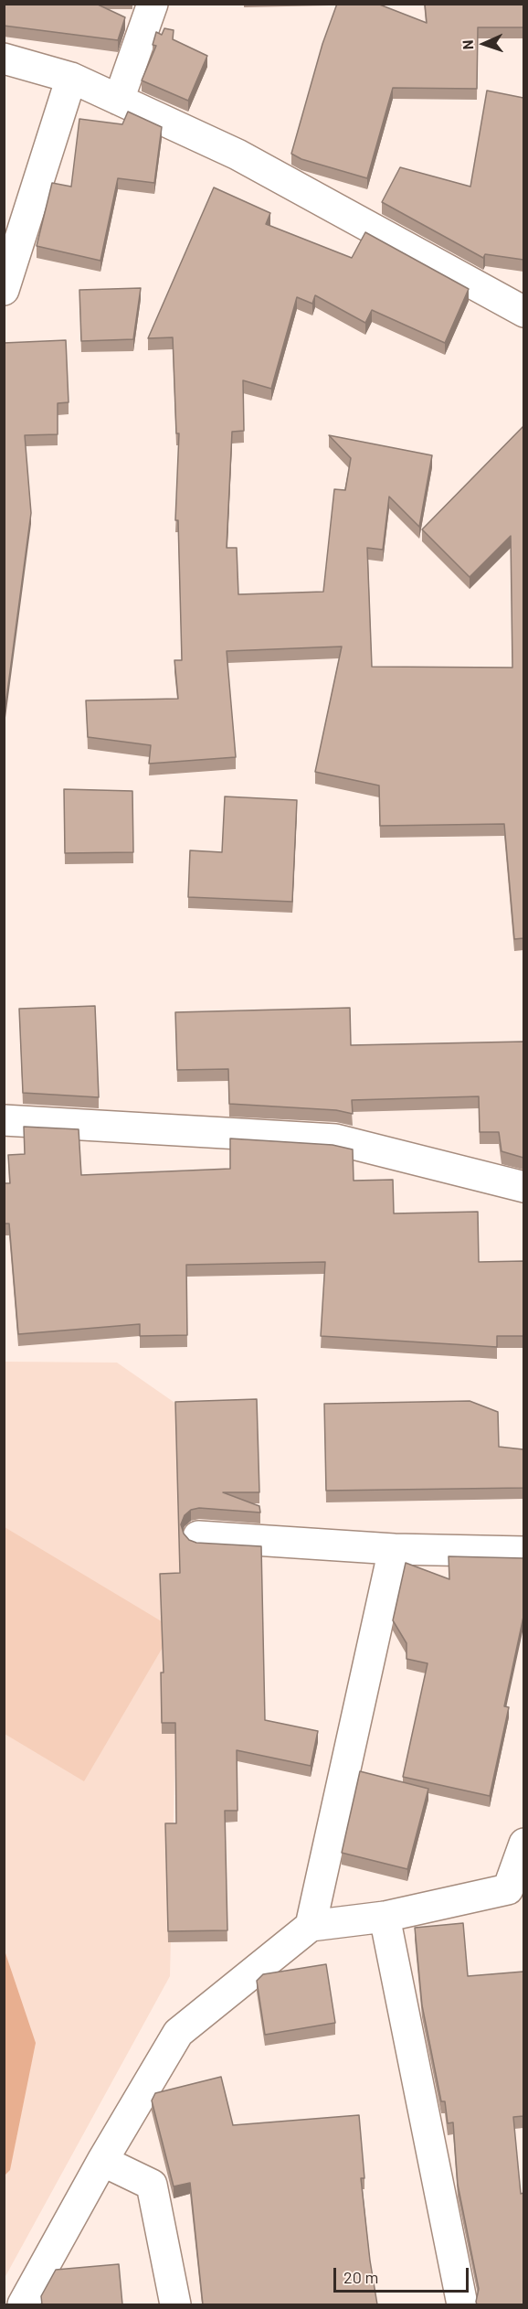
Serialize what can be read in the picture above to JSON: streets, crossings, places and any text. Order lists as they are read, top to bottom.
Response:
{
  "scale_bar": "20 m",
  "north": "left"
}
